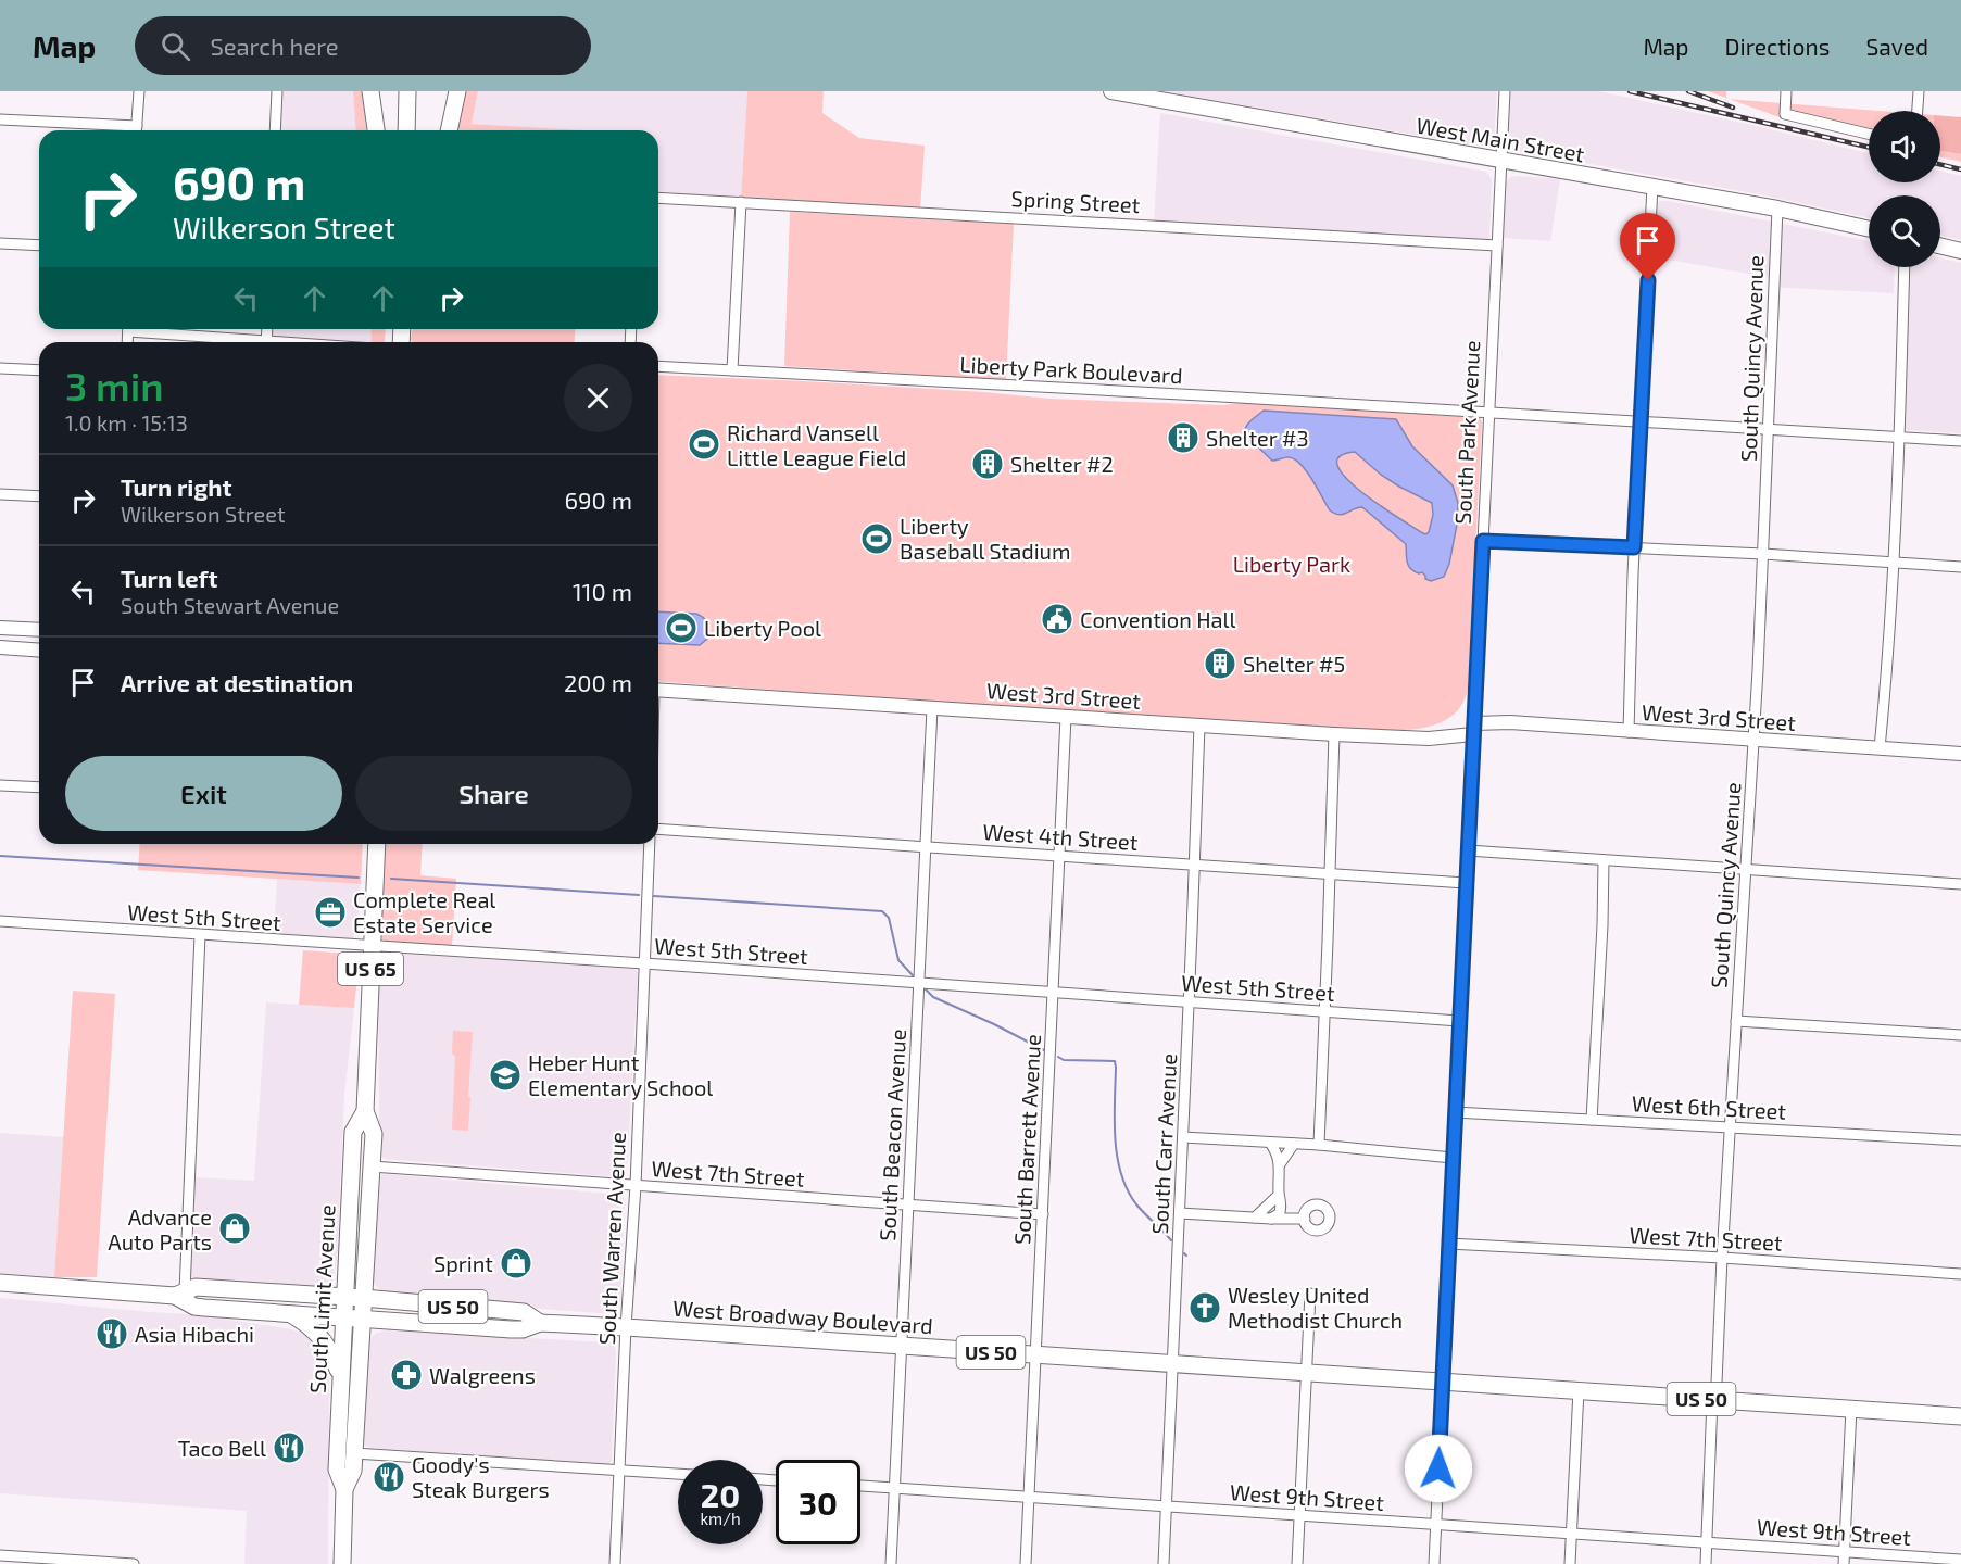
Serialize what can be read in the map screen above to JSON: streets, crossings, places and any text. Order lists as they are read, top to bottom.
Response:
{
  "streets": {
    "highway": [
      "US 65",
      "South Limit Avenue",
      "US 50",
      "West Broadway Boulevard"
    ],
    "main road": ["West Main Street"],
    "street": [
      "Spring Street",
      "South Quincy Avenue",
      "Liberty Park Boulevard",
      "South Park Avenue",
      "West 3rd Street",
      "West 4th Street",
      "West 5th Street",
      "West 6th Street",
      "South Beacon Avenue",
      "South Barrett Avenue",
      "South Carr Avenue",
      "West 7th Street",
      "South Warren Avenue",
      "West 9th Street"
    ]
  },
  "crossings": [
    ["West Main Street", "South Quincy Avenue"],
    ["West Main Street", "South Park Avenue"],
    ["Spring Street", "South Park Avenue"],
    ["South Quincy Avenue", "Liberty Park Boulevard"],
    ["South Quincy Avenue", "West 3rd Street"],
    ["South Quincy Avenue", "West 6th Street"],
    ["South Quincy Avenue", "West 7th Street"],
    ["South Quincy Avenue", "West Broadway Boulevard"],
    ["South Quincy Avenue", "West 9th Street"],
    ["Liberty Park Boulevard", "South Park Avenue"],
    ["South Park Avenue", "West 3rd Street"],
    ["South Park Avenue", "West 4th Street"],
    ["South Park Avenue", "West 5th Street"],
    ["South Park Avenue", "West 6th Street"],
    ["South Park Avenue", "West 7th Street"],
    ["South Park Avenue", "West Broadway Boulevard"],
    ["South Park Avenue", "West 9th Street"],
    ["West 3rd Street", "South Beacon Avenue"],
    ["West 3rd Street", "South Barrett Avenue"],
    ["West 3rd Street", "South Carr Avenue"],
    ["West 4th Street", "South Beacon Avenue"],
    ["West 4th Street", "South Barrett Avenue"],
    ["West 4th Street", "South Carr Avenue"],
    ["West 5th Street", "South Beacon Avenue"],
    ["West 5th Street", "South Barrett Avenue"],
    ["West 5th Street", "South Carr Avenue"],
    ["West 5th Street", "South Warren Avenue"],
    ["West 5th Street", "South Limit Avenue"],
    ["South Beacon Avenue", "West 7th Street"],
    ["South Beacon Avenue", "West Broadway Boulevard"],
    ["South Beacon Avenue", "West 9th Street"],
    ["South Barrett Avenue", "West 7th Street"],
    ["South Barrett Avenue", "West Broadway Boulevard"],
    ["South Barrett Avenue", "West 9th Street"],
    ["South Carr Avenue", "West Broadway Boulevard"],
    ["South Carr Avenue", "West 9th Street"],
    ["West 7th Street", "South Warren Avenue"],
    ["West 7th Street", "South Limit Avenue"],
    ["South Warren Avenue", "West Broadway Boulevard"],
    ["South Limit Avenue", "West Broadway Boulevard"]
  ],
  "parks": ["Liberty Park"],
  "places": {
    "building": ["Shelter #3", "Shelter #2", "Shelter #5"],
    "sports": ["Richard Vansell Little League Field", "Liberty Baseball Stadium", "Liberty Pool"],
    "public building": ["Convention Hall"],
    "office": ["Complete Real Estate Service"],
    "school or university": ["Heber Hunt Elementary School"],
    "shop": ["Advance Auto Parts", "Sprint"],
    "church": ["Wesley United Methodist Church"],
    "restaurant": ["Asia Hibachi", "Taco Bell", "Goody's Steak Burgers"],
    "pharmacy": ["Walgreens"]
  },
  "page": {
    "header": "Map",
    "search": "Search here",
    "nav": ["Map", "Directions", "Saved"],
    "turn": ["690 m", "Wilkerson Street"],
    "heading": ["3 min", "1.0 km · 15:13"],
    "list": [
      {
        "name": "Turn right",
        "note": "Wilkerson Street",
        "value": "690 m"
      },
      {
        "name": "Turn left",
        "note": "South Stewart Avenue",
        "value": "110 m"
      },
      {
        "name": "Arrive at destination",
        "value": "200 m"
      }
    ],
    "buttons": ["Exit", "Share"],
    "speed": "20 km/h",
    "limit": "30"
  }
}
